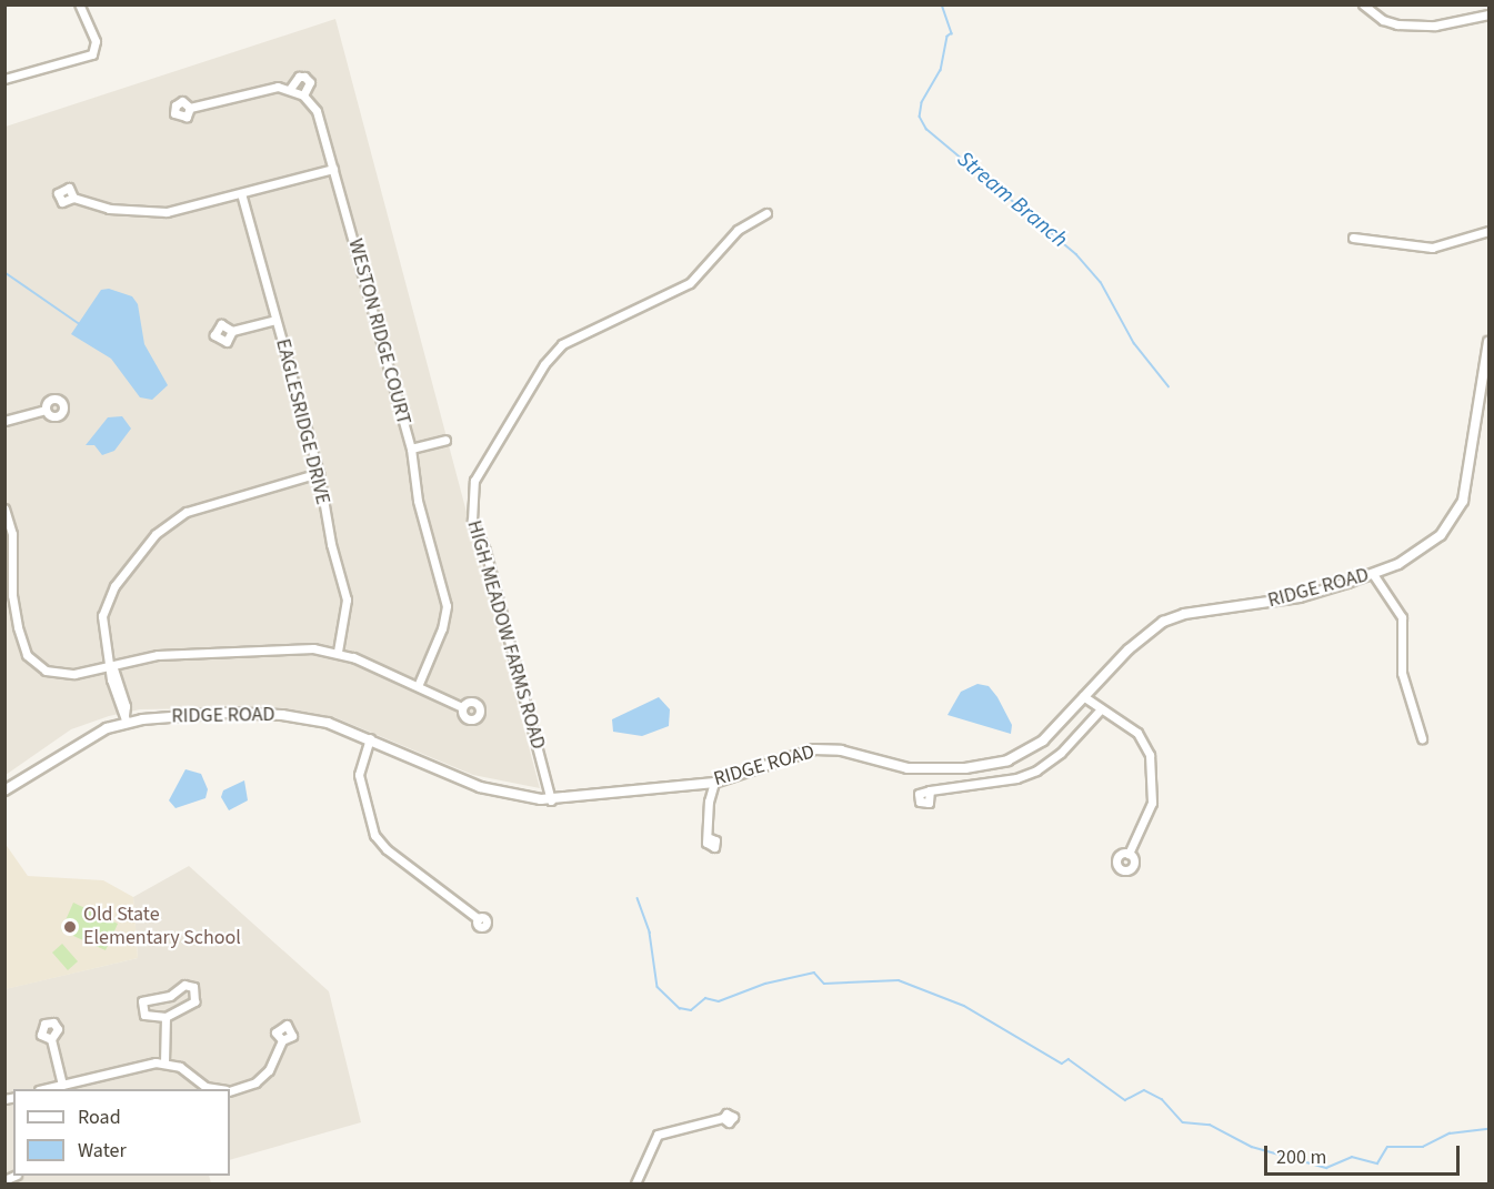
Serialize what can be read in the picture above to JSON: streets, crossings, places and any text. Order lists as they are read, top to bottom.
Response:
{
  "streets": {
    "street": [
      "WESTON RIDGE COURT",
      "EAGLESRIDGE DRIVE",
      "RIDGE ROAD",
      "HIGH MEADOW FARMS ROAD"
    ]
  },
  "crossings": [
    ["RIDGE ROAD", "HIGH MEADOW FARMS ROAD"]
  ],
  "water": ["Stream Branch"],
  "places": ["Old State Elementary School"],
  "legend": ["Road", "Water"],
  "scale_bar": "200 m"
}
